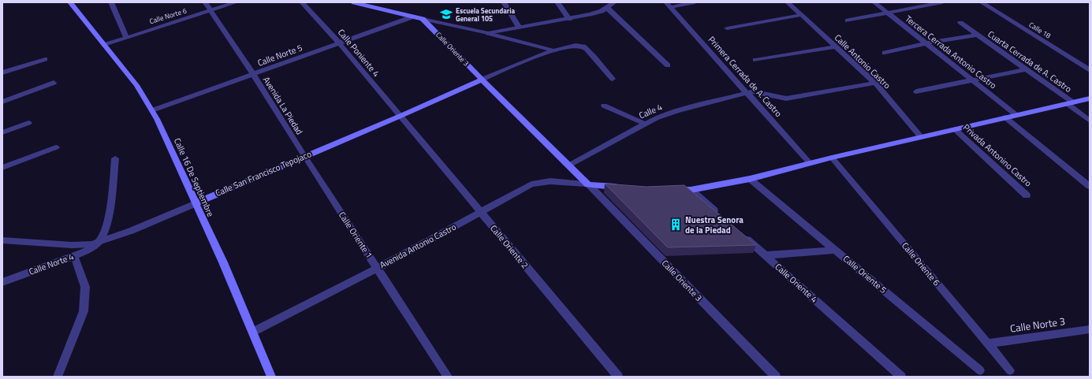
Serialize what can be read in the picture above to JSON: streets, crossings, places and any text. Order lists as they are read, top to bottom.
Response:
{
  "streets": {
    "main road": ["Calle Oriente 3", "Calle San Francisco Tepojaco", "Calle 16 De Septiembre"],
    "street": [
      "Calle Norte 6",
      "Calle 18",
      "Tercera Cerrada Antonio Castro",
      "Calle Poniente 4",
      "Calle Norte 5",
      "Calle Antonio Castro",
      "Cuarta Cerrada de A. Castro",
      "Primera Cerrada de A. Castro",
      "Avenida La Piedad",
      "Calle 4",
      "Privada Antonino Castro",
      "Calle Oriente 1",
      "Avenida Antonio Castro",
      "Calle Oriente 2",
      "Calle Norte 4",
      "Calle Oriente 6",
      "Calle Oriente 5",
      "Calle Oriente 4",
      "Calle Norte 3"
    ]
  },
  "crossings": [
    ["Calle Norte 6", "Avenida La Piedad"],
    ["Calle Norte 6", "Calle 16 De Septiembre"],
    ["Calle Oriente 3", "Calle 4"],
    ["Calle Oriente 3", "Calle San Francisco Tepojaco"],
    ["Calle Oriente 3", "Avenida Antonio Castro"],
    ["Calle Poniente 4", "Calle Norte 5"],
    ["Calle Poniente 4", "Calle San Francisco Tepojaco"],
    ["Calle Poniente 4", "Calle Oriente 2"],
    ["Calle Norte 5", "Avenida La Piedad"],
    ["Calle Norte 5", "Calle 16 De Septiembre"],
    ["Calle Antonio Castro", "Calle 4"],
    ["Primera Cerrada de A. Castro", "Calle 4"],
    ["Avenida La Piedad", "Calle San Francisco Tepojaco"],
    ["Avenida La Piedad", "Calle Oriente 1"],
    ["Calle San Francisco Tepojaco", "Calle 16 De Septiembre"],
    ["Calle San Francisco Tepojaco", "Calle Oriente 1"],
    ["Calle San Francisco Tepojaco", "Calle Oriente 2"],
    ["Calle San Francisco Tepojaco", "Calle Norte 4"],
    ["Calle 16 De Septiembre", "Avenida Antonio Castro"],
    ["Calle Oriente 1", "Avenida Antonio Castro"],
    ["Avenida Antonio Castro", "Calle Oriente 2"],
    ["Calle Oriente 6", "Calle Norte 3"]
  ],
  "places": {
    "school or university": ["Escuela Secundaria General 105"],
    "building": ["Nuestra Senora de la Piedad"]
  }
}
